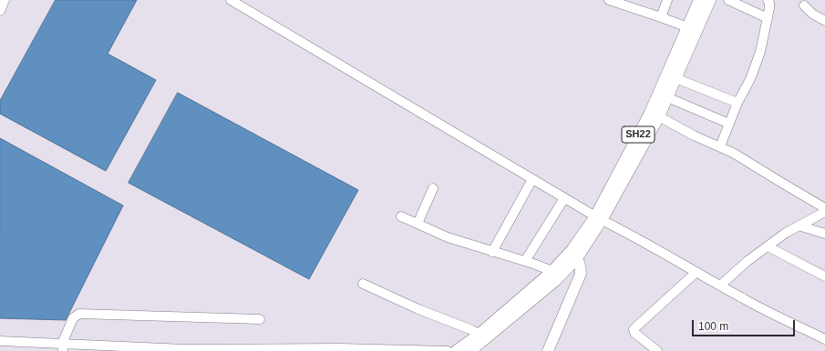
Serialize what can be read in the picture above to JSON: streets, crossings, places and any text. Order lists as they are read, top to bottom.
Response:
{
  "streets": {
    "main road": ["SH22"]
  },
  "scale_bar": "100 m"
}
